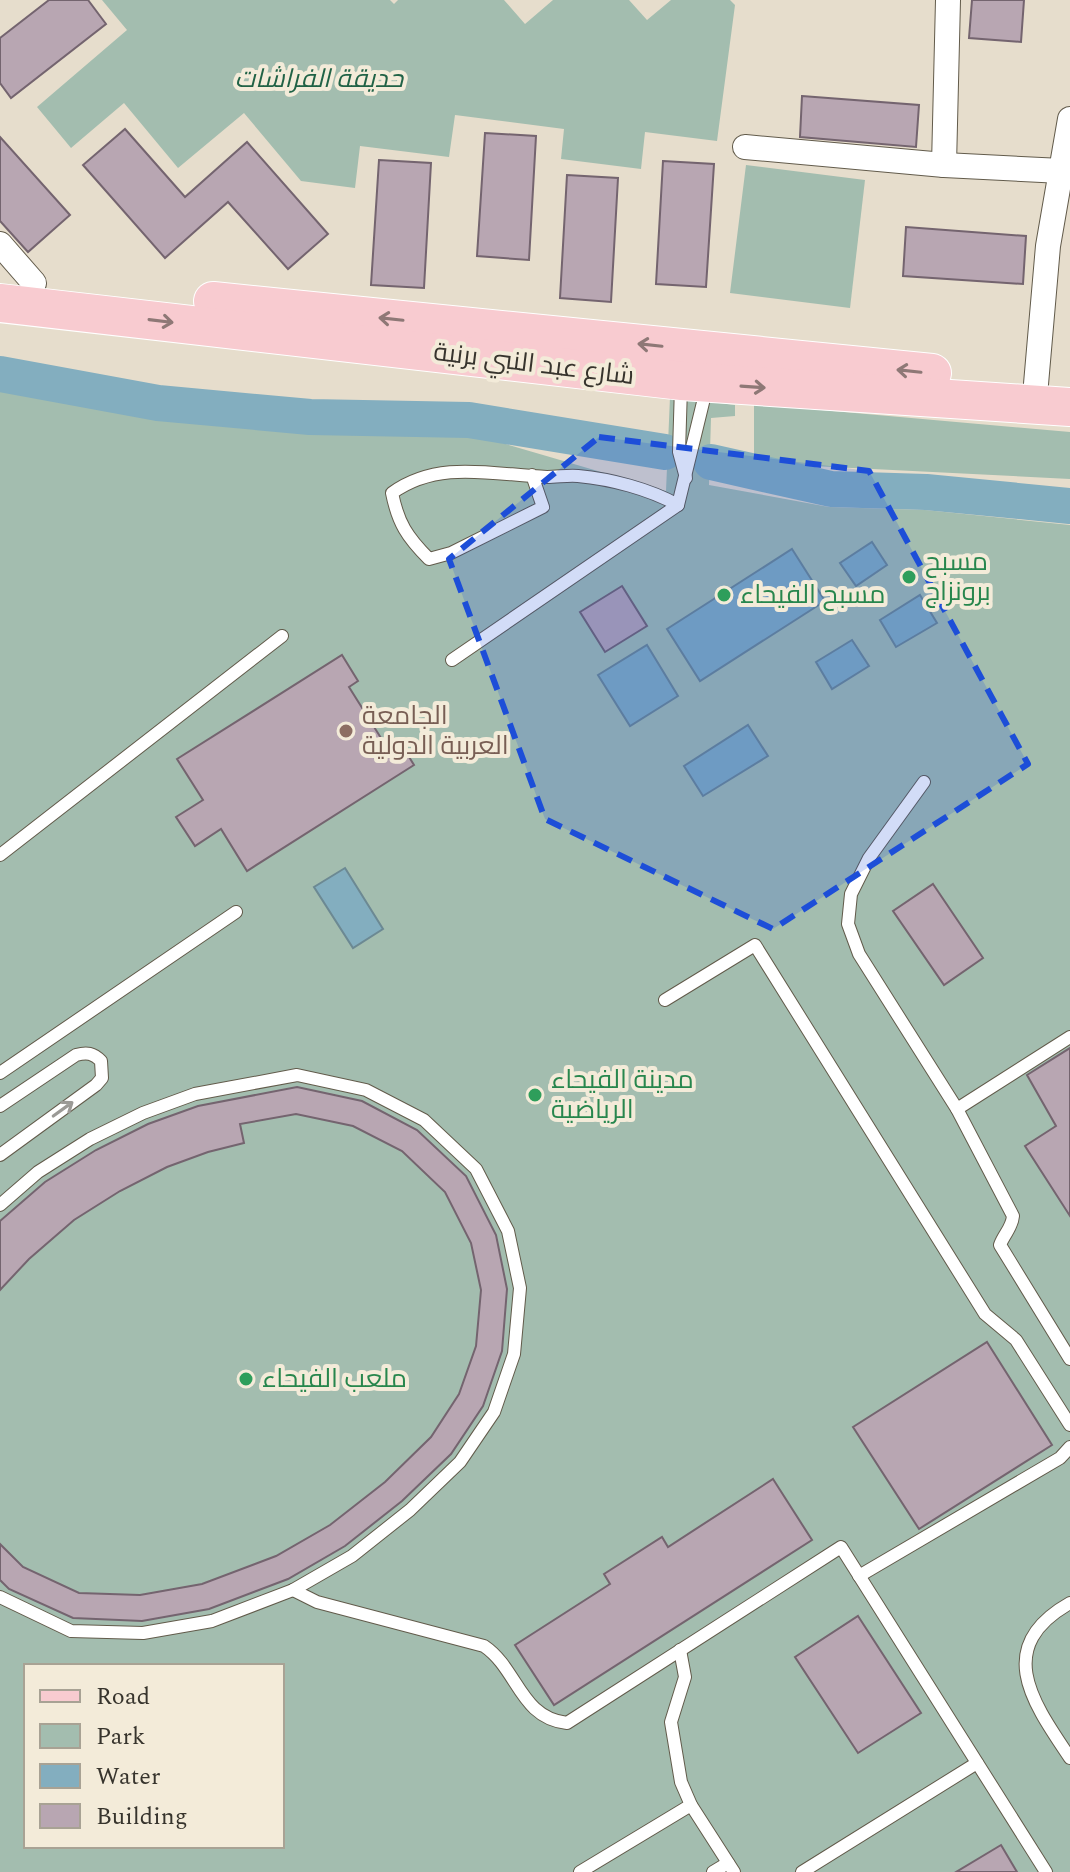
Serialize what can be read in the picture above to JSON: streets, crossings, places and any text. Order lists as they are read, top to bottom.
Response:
{
  "streets": {
    "main road": ["شارع عبد النبي برنية"]
  },
  "parks": ["حديقة الفراشات"],
  "places": [
    "مسبح برونزاج",
    "مسبح الفيحاء",
    "الجامعة العربية الدولية",
    "مدينة الفيحاء الرياضية",
    "ملعب الفيحاء"
  ],
  "legend": [
    "Road",
    "Park",
    "Water",
    "Building"
  ]
}
